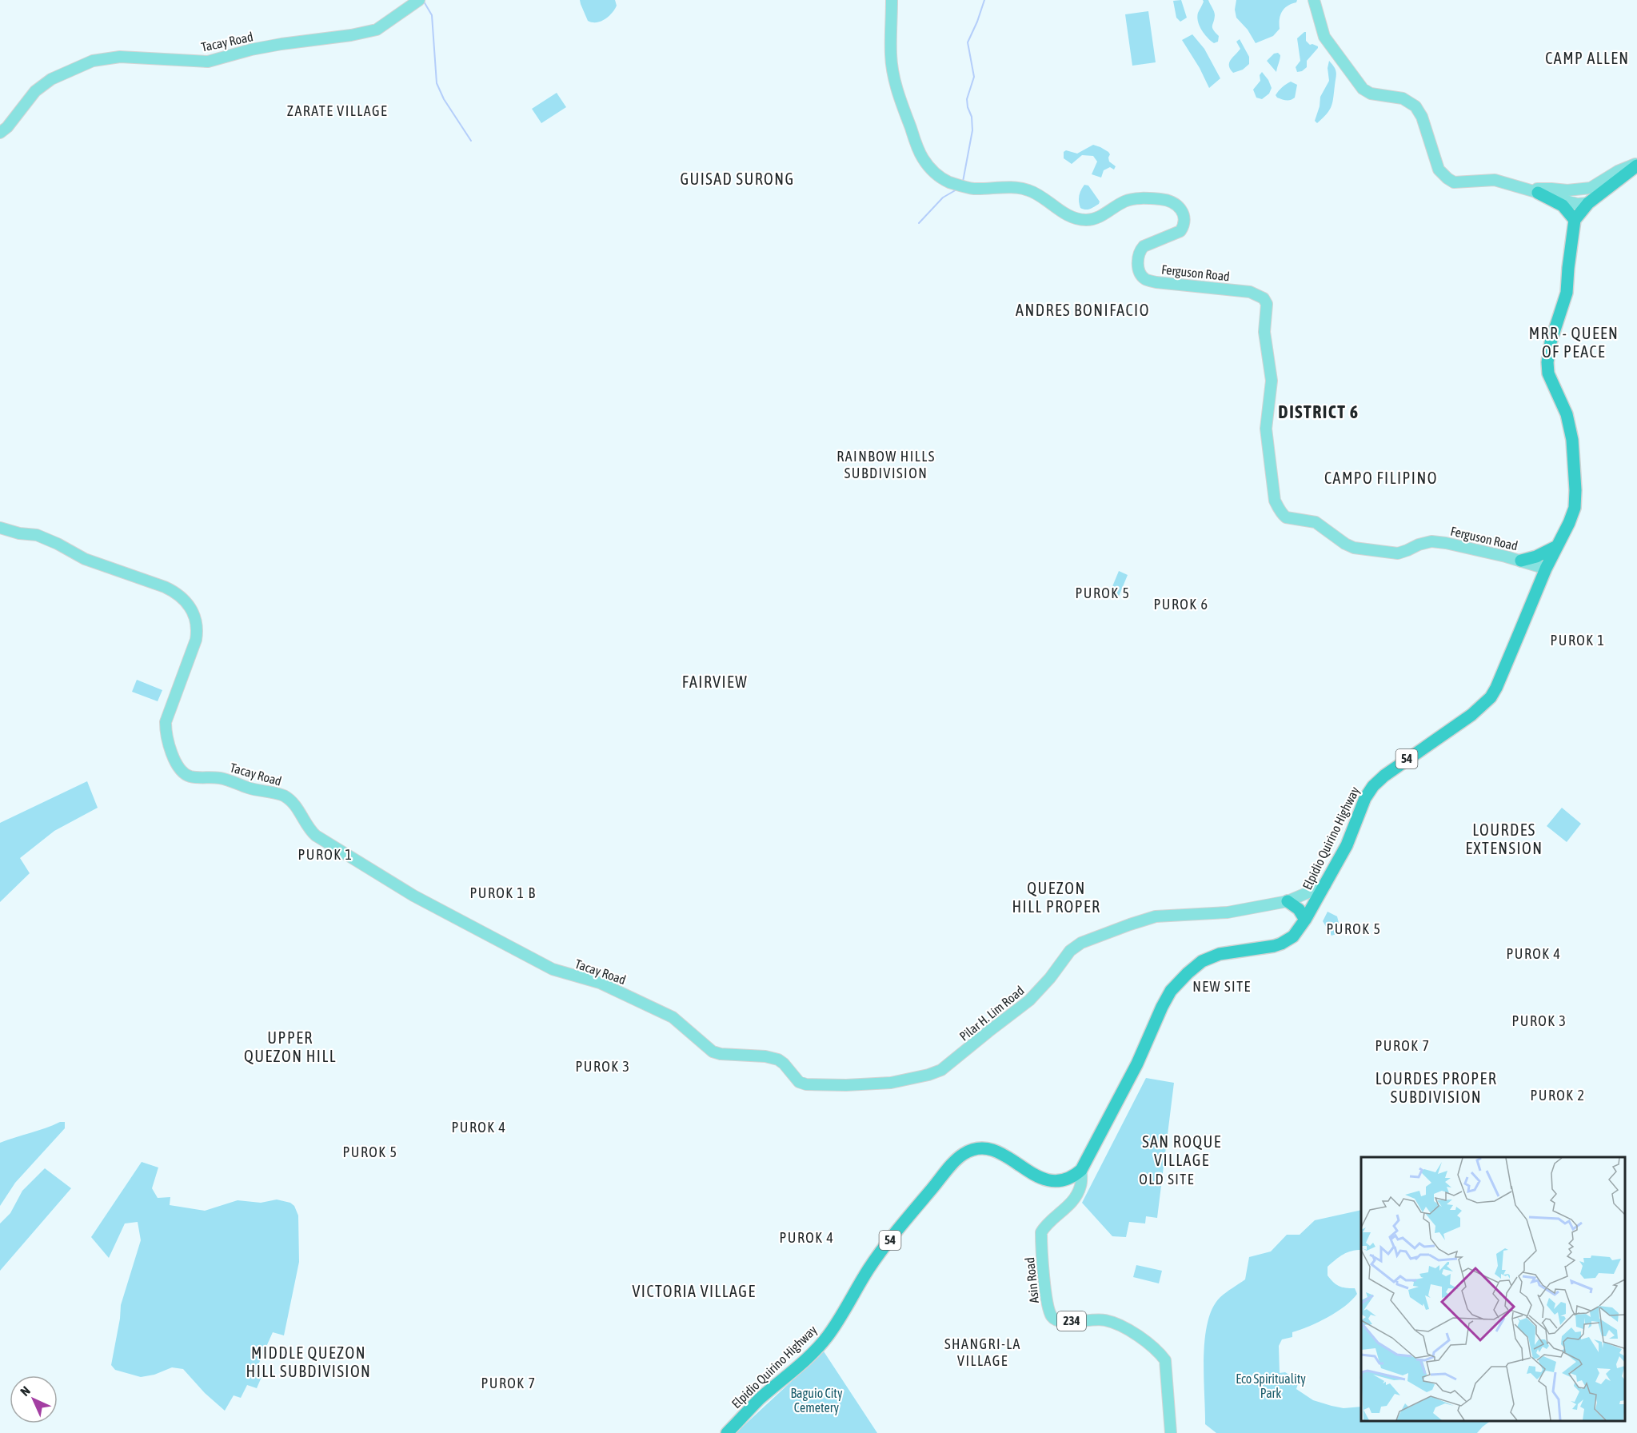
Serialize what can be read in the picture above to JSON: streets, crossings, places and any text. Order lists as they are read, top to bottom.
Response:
{
  "streets": {
    "highway": ["54", "Elpidio Quirino Highway"],
    "main road": [
      "Tacay Road",
      "Ferguson Road",
      "Pilar H. Lim Road",
      "Asin Road",
      "234"
    ]
  },
  "crossings": [
    ["Tacay Road", "Pilar H. Lim Road"],
    ["Ferguson Road", "Elpidio Quirino Highway"],
    ["Elpidio Quirino Highway", "Pilar H. Lim Road"],
    ["Elpidio Quirino Highway", "Asin Road"]
  ],
  "districts": [
    "CAMP ALLEN",
    "ZARATE VILLAGE",
    "GUISAD SURONG",
    "ANDRES BONIFACIO",
    "MRR - QUEEN OF PEACE",
    "DISTRICT 6",
    "RAINBOW HILLS SUBDIVISION",
    "CAMPO FILIPINO",
    "PUROK 5",
    "PUROK 6",
    "PUROK 1",
    "FAIRVIEW",
    "LOURDES EXTENSION",
    "PUROK 1",
    "QUEZON HILL PROPER",
    "PUROK 1 B",
    "PUROK 5",
    "PUROK 4",
    "NEW SITE",
    "PUROK 3",
    "UPPER QUEZON HILL",
    "PUROK 7",
    "PUROK 3",
    "LOURDES PROPER SUBDIVISION",
    "PUROK 2",
    "PUROK 4",
    "SAN ROQUE VILLAGE",
    "PUROK 5",
    "OLD SITE",
    "PUROK 4",
    "VICTORIA VILLAGE",
    "SHANGRI-LA VILLAGE",
    "MIDDLE QUEZON HILL SUBDIVISION",
    "PUROK 7"
  ],
  "parks": ["Eco Spirituality Park", "Baguio City Cemetery"],
  "north": "top left"
}
